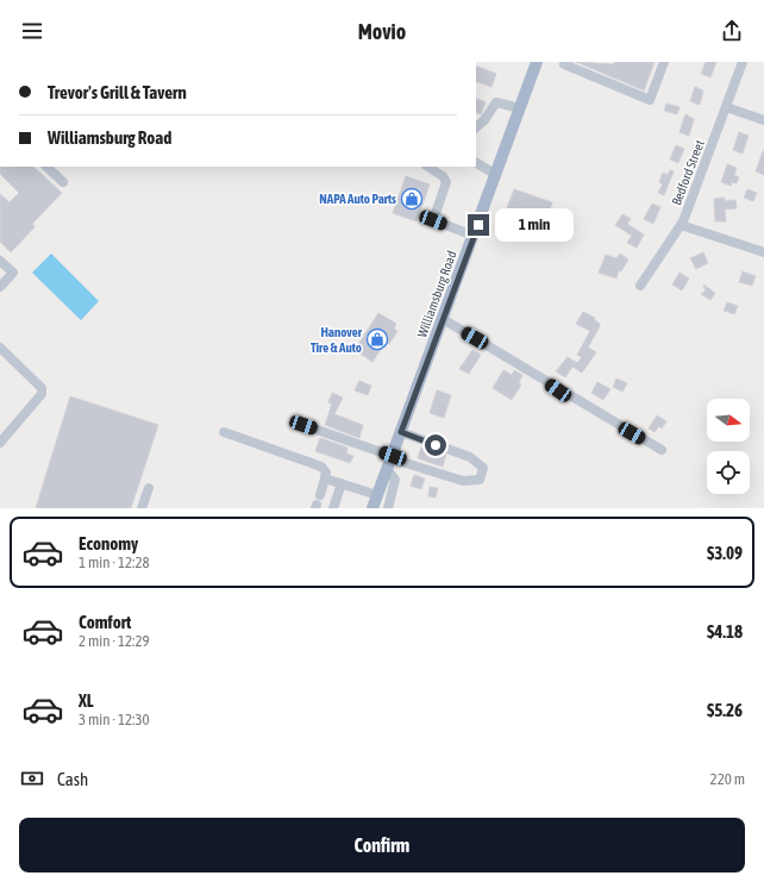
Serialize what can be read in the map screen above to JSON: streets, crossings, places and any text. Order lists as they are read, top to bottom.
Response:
{
  "streets": {
    "main road": ["Williamsburg Road"],
    "street": ["Bedford Street"]
  },
  "places": {
    "shop": ["NAPA Auto Parts", "Hanover Tire & Auto"]
  },
  "north": "right",
  "page": {
    "header": "Movio",
    "banner": ["Trevor's Grill & Tavern", "Williamsburg Road"],
    "bubble": "1 min",
    "list": [
      {
        "name": "Economy",
        "note": "1 min · 12:28",
        "value": "$3.09"
      },
      {
        "name": "Comfort",
        "note": "2 min · 12:29",
        "value": "$4.18"
      },
      {
        "name": "XL",
        "note": "3 min · 12:30",
        "value": "$5.26"
      }
    ],
    "pay": ["Cash", "220 m"],
    "buttons": "Confirm"
  }
}
